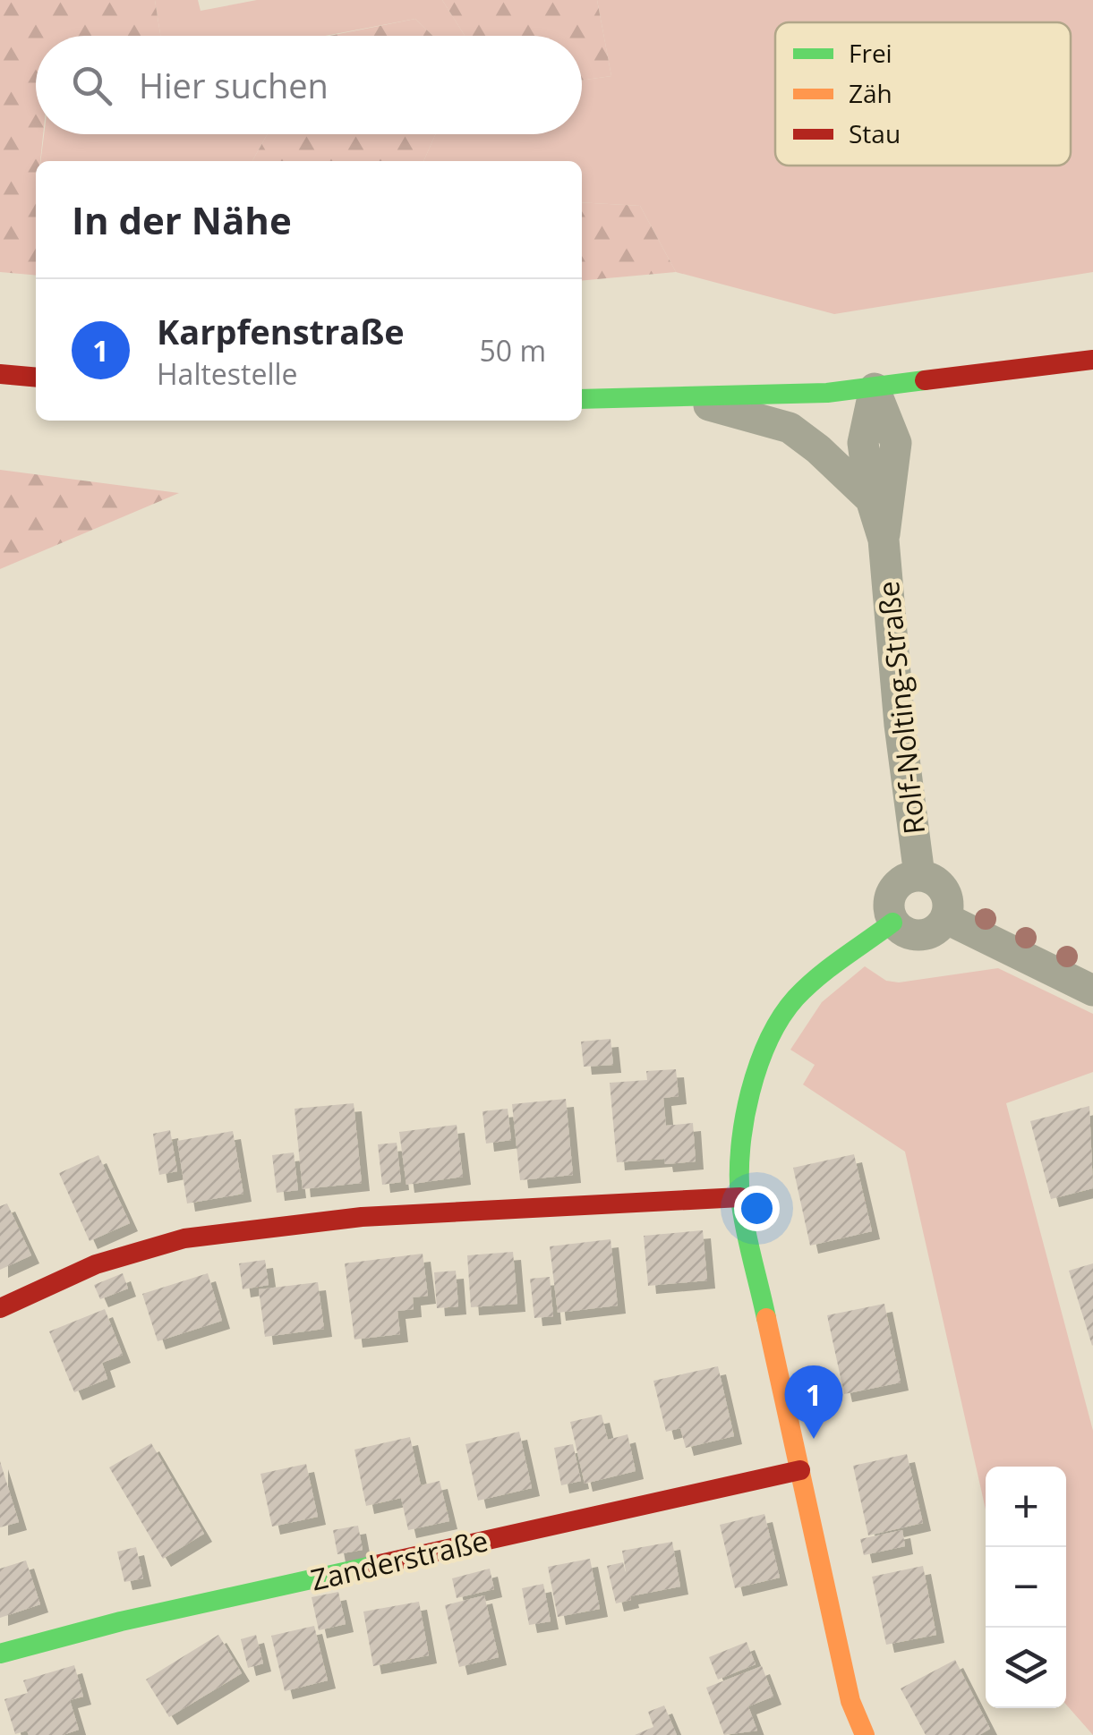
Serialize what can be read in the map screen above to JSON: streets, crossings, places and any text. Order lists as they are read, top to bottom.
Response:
{
  "streets": {
    "street": ["Rolf-Nolting-Straße", "Zanderstraße"]
  },
  "legend": ["Frei", "Zäh", "Stau"],
  "page": {
    "search": "Hier suchen",
    "heading": "In der Nähe",
    "list": [
      {
        "mark": "1",
        "name": "Karpfenstraße",
        "note": "Haltestelle",
        "value": "50 m"
      }
    ],
    "pins": "1",
    "map_buttons": ["+", "−"]
  }
}
